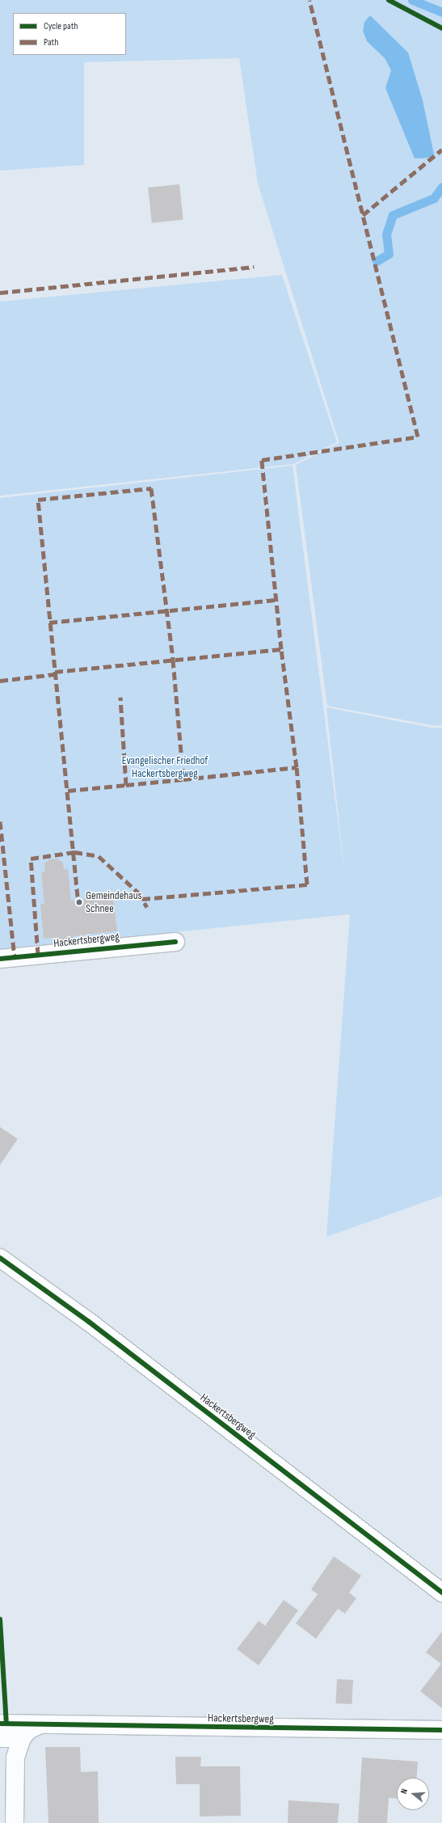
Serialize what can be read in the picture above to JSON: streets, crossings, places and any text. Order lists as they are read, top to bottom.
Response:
{
  "streets": {
    "street": ["Hackertsbergweg"]
  },
  "parks": ["Evangelischer Friedhof Hackertsbergweg"],
  "places": ["Gemeindehaus Schnee"],
  "legend": ["Cycle path", "Path"],
  "north": "left"
}
